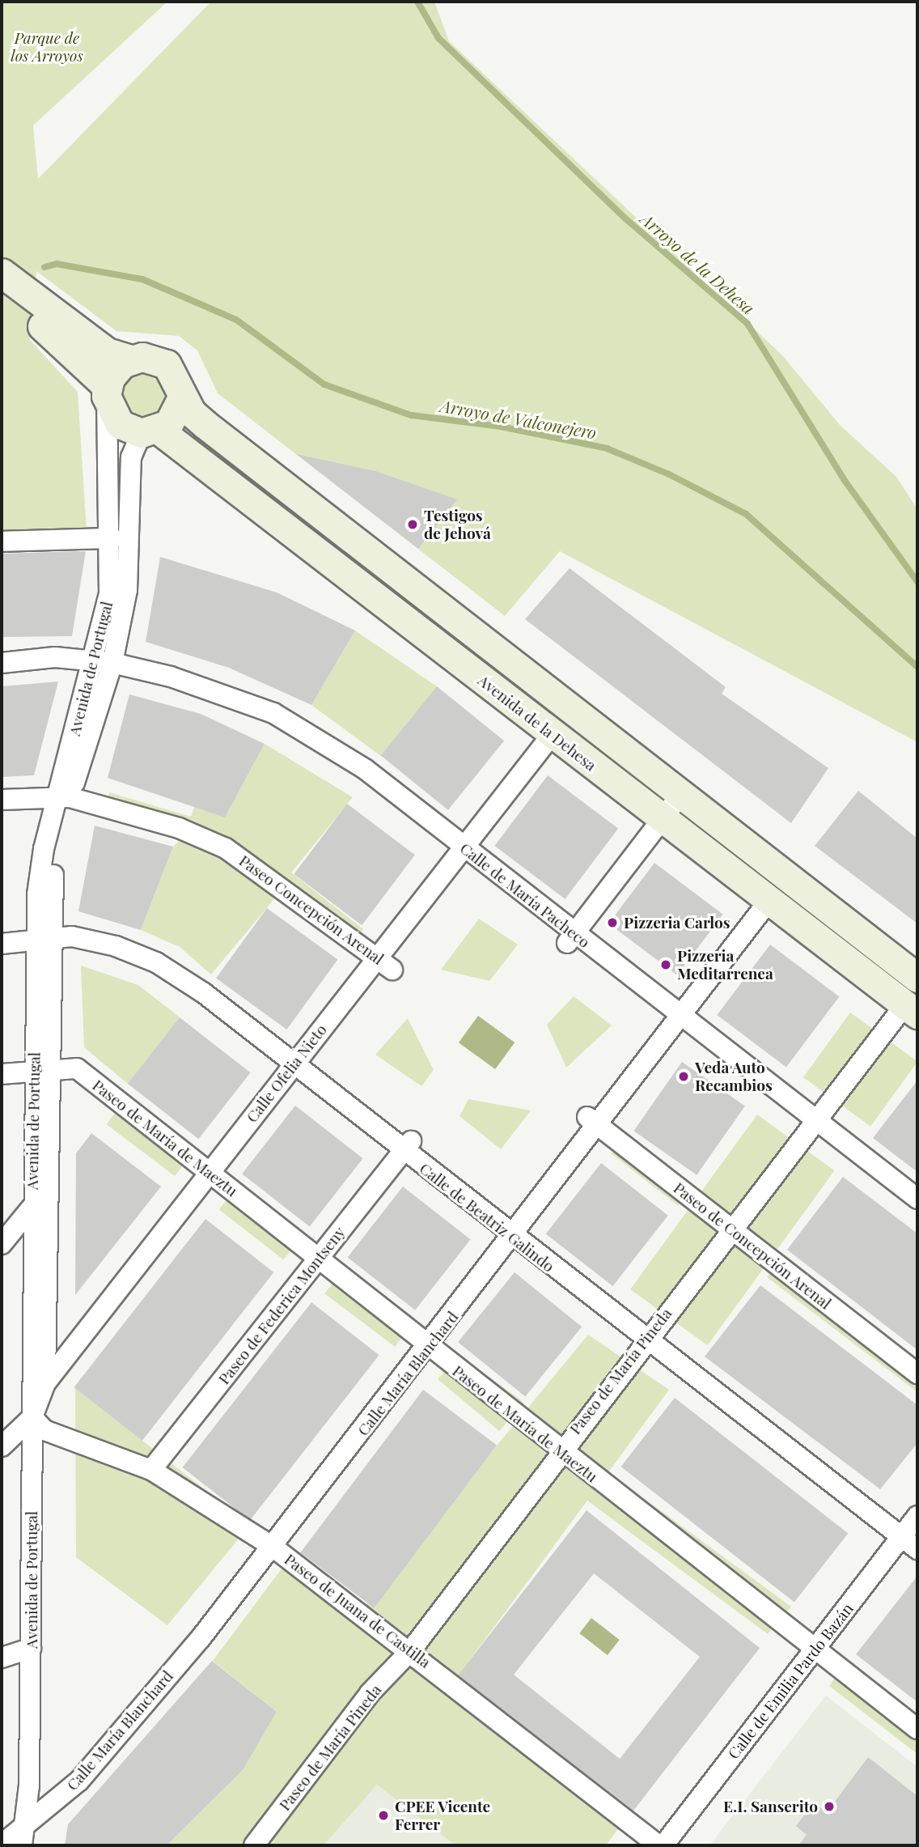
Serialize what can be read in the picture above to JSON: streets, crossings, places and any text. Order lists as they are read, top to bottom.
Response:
{
  "streets": {
    "main road": ["Avenida de la Dehesa"],
    "street": [
      "Avenida de Portugal",
      "Calle de María Pacheco",
      "Paseo Concepción Arenal",
      "Calle Ofelia Nieto",
      "Paseo de María de Maeztu",
      "Calle de Beatriz Galindo",
      "Paseo de Concepción Arenal",
      "Paseo de Federica Montseny",
      "Paseo de María Pineda",
      "Calle María Blanchard",
      "Paseo de Juana de Castilla",
      "Calle de Emilia Pardo Bazán"
    ]
  },
  "crossings": [
    ["Avenida de Portugal", "Avenida de la Dehesa"],
    ["Avenida de Portugal", "Calle de María Pacheco"],
    ["Avenida de Portugal", "Paseo Concepción Arenal"],
    ["Avenida de Portugal", "Calle Ofelia Nieto"],
    ["Avenida de Portugal", "Paseo de María de Maeztu"],
    ["Avenida de Portugal", "Calle de Beatriz Galindo"],
    ["Avenida de Portugal", "Calle María Blanchard"],
    ["Avenida de Portugal", "Paseo de Juana de Castilla"],
    ["Avenida de la Dehesa", "Calle Ofelia Nieto"],
    ["Avenida de la Dehesa", "Paseo de María Pineda"],
    ["Avenida de la Dehesa", "Calle María Blanchard"],
    ["Calle de María Pacheco", "Calle Ofelia Nieto"],
    ["Calle de María Pacheco", "Paseo de María Pineda"],
    ["Calle de María Pacheco", "Calle María Blanchard"],
    ["Paseo Concepción Arenal", "Calle Ofelia Nieto"],
    ["Calle Ofelia Nieto", "Paseo de María de Maeztu"],
    ["Calle Ofelia Nieto", "Calle de Beatriz Galindo"],
    ["Calle Ofelia Nieto", "Paseo de Juana de Castilla"],
    ["Paseo de María de Maeztu", "Paseo de Federica Montseny"],
    ["Paseo de María de Maeztu", "Paseo de María Pineda"],
    ["Paseo de María de Maeztu", "Calle María Blanchard"],
    ["Paseo de María de Maeztu", "Calle de Emilia Pardo Bazán"],
    ["Calle de Beatriz Galindo", "Paseo de Federica Montseny"],
    ["Calle de Beatriz Galindo", "Paseo de María Pineda"],
    ["Calle de Beatriz Galindo", "Calle María Blanchard"],
    ["Calle de Beatriz Galindo", "Calle de Emilia Pardo Bazán"],
    ["Paseo de Concepción Arenal", "Paseo de María Pineda"],
    ["Paseo de Concepción Arenal", "Calle María Blanchard"],
    ["Paseo de Federica Montseny", "Paseo de Juana de Castilla"],
    ["Paseo de María Pineda", "Paseo de Juana de Castilla"],
    ["Calle María Blanchard", "Paseo de Juana de Castilla"]
  ],
  "water": ["Arroyo de la Dehesa", "Arroyo de Valconejero"],
  "parks": ["Parque de los Arroyos"],
  "places": [
    "Testigos de Jehová",
    "Pizzeria Carlos",
    "Pizzeria Meditarrenea",
    "Veda Auto Recambios",
    "E.I. Sanserito",
    "CPEE Vicente Ferrer"
  ]
}
